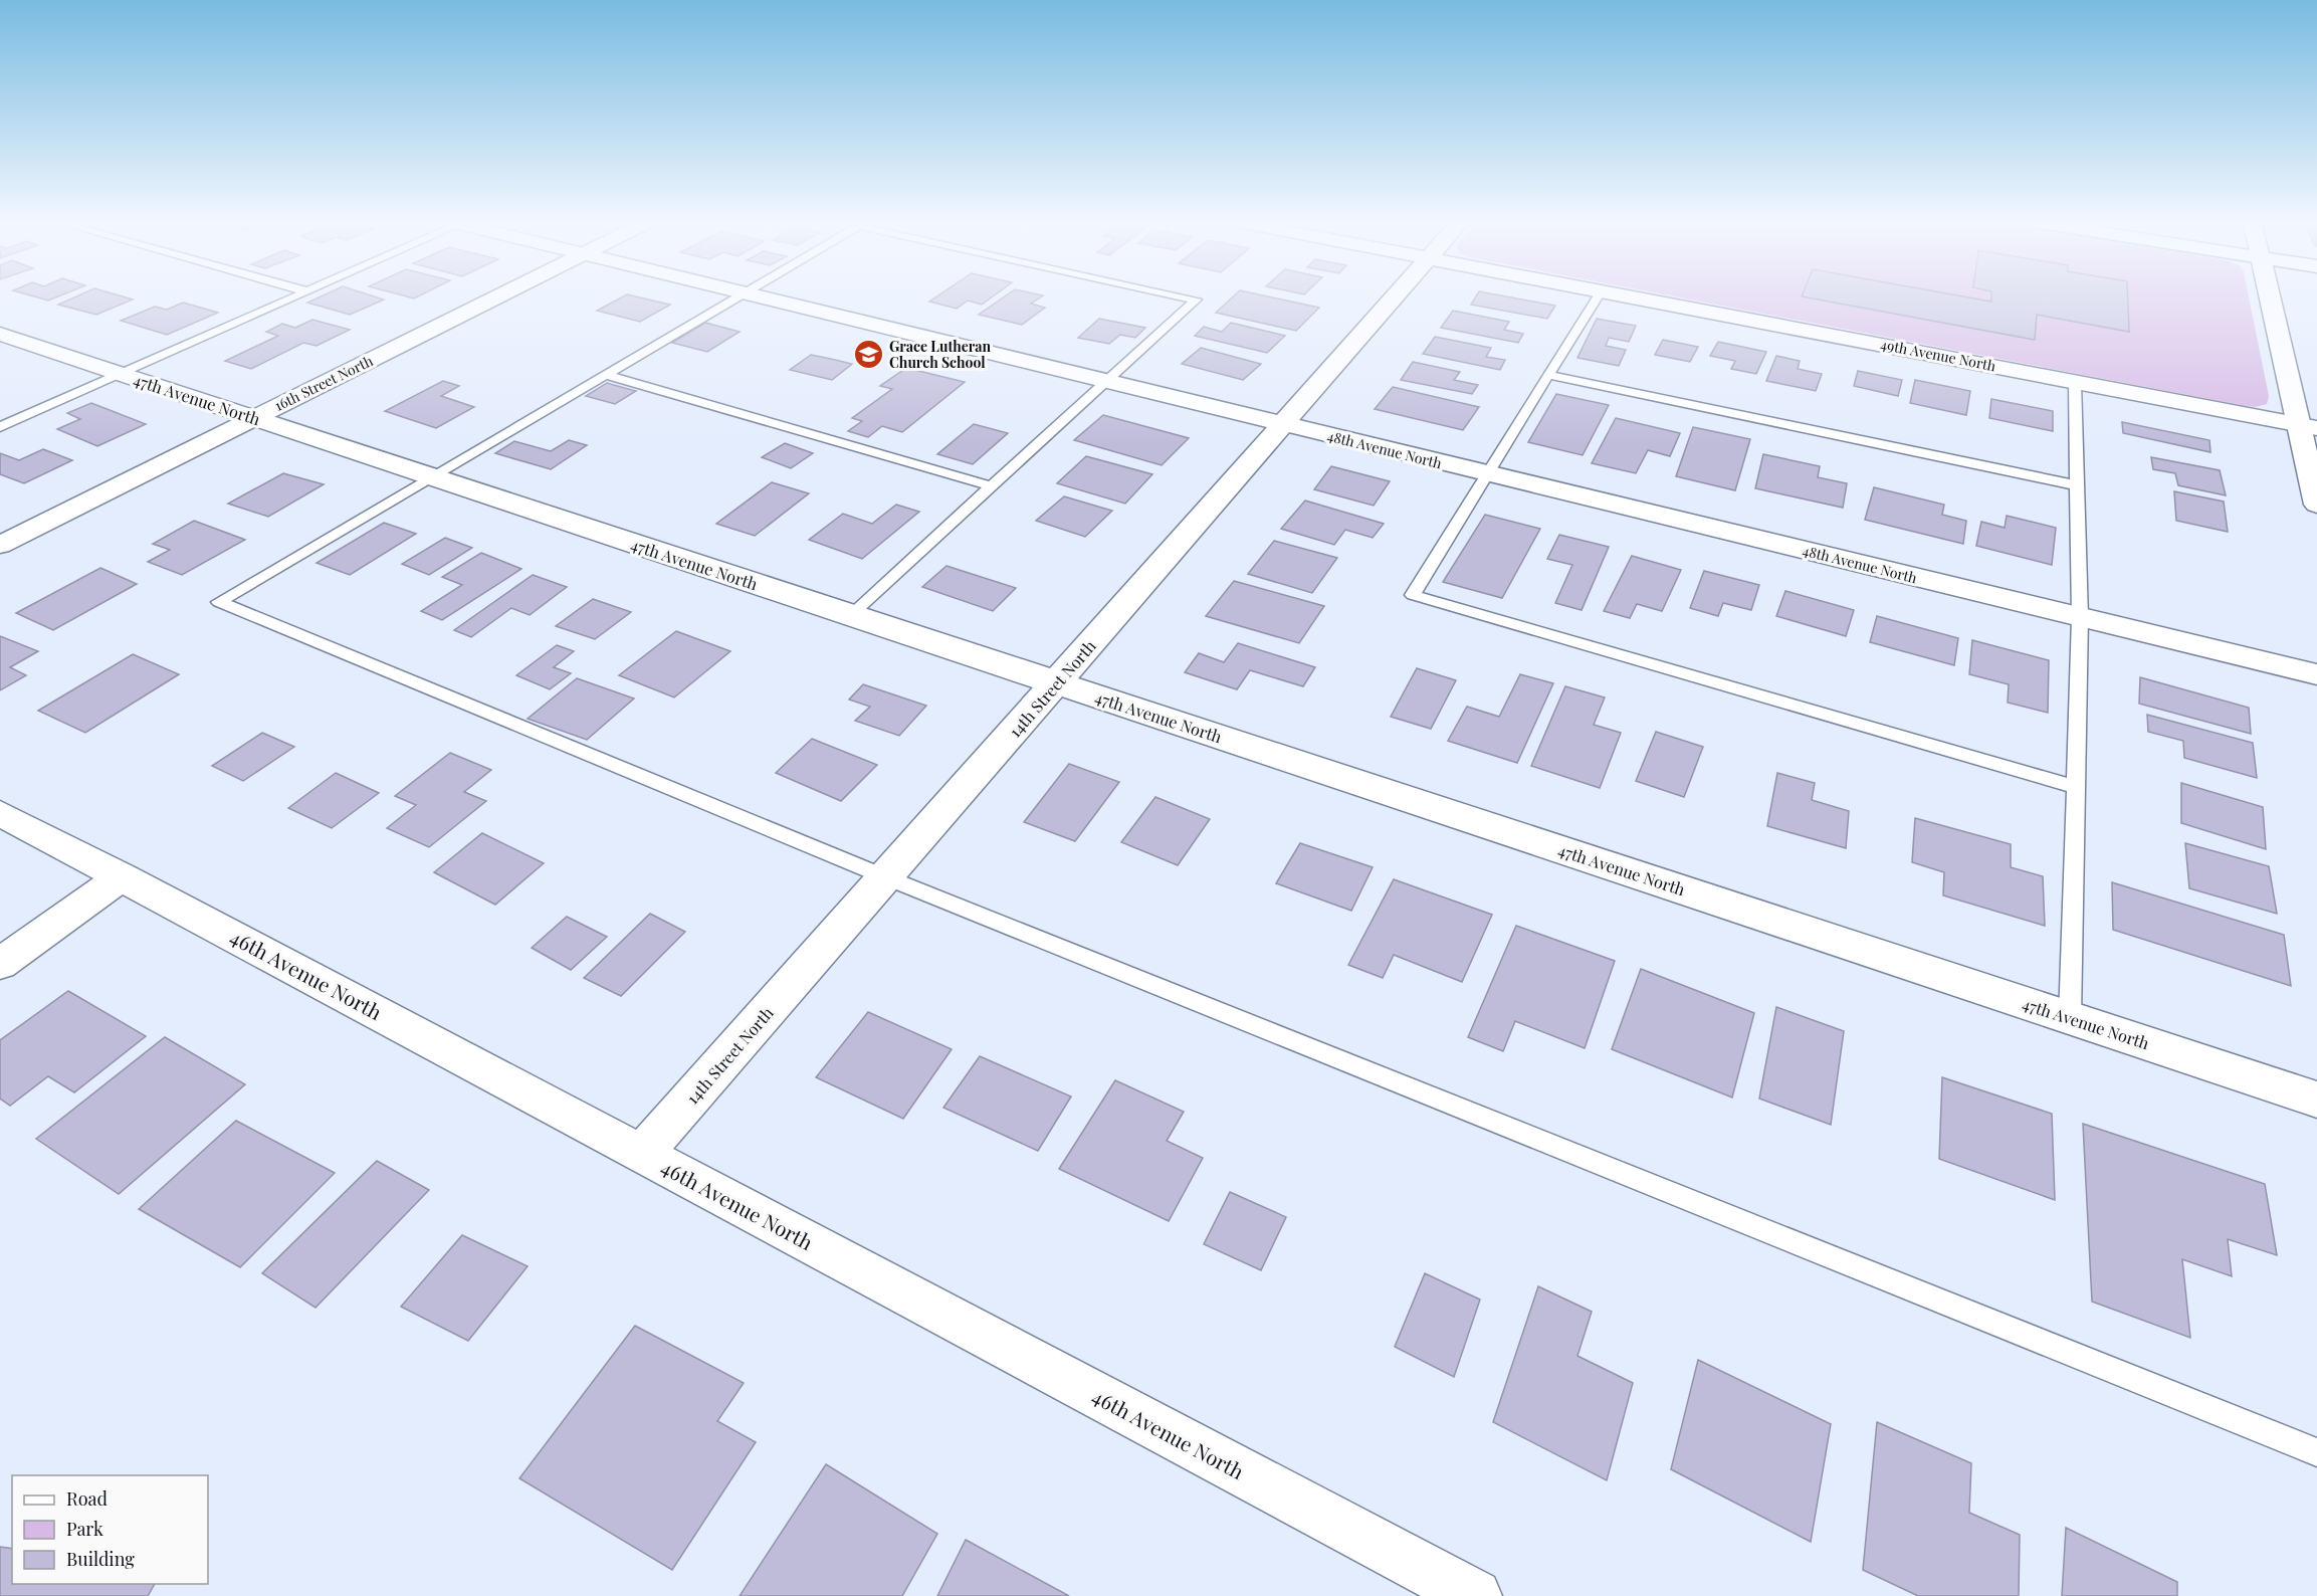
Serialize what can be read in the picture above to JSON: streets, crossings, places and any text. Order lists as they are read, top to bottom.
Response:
{
  "streets": {
    "street": [
      "49th Avenue North",
      "16th Street North",
      "47th Avenue North",
      "48th Avenue North",
      "14th Street North",
      "46th Avenue North"
    ]
  },
  "crossings": [
    ["16th Street North", "47th Avenue North"],
    ["47th Avenue North", "14th Street North"],
    ["48th Avenue North", "14th Street North"],
    ["14th Street North", "46th Avenue North"]
  ],
  "places": {
    "school or university": ["Grace Lutheran Church School"]
  },
  "legend": ["Road", "Park", "Building"]
}
